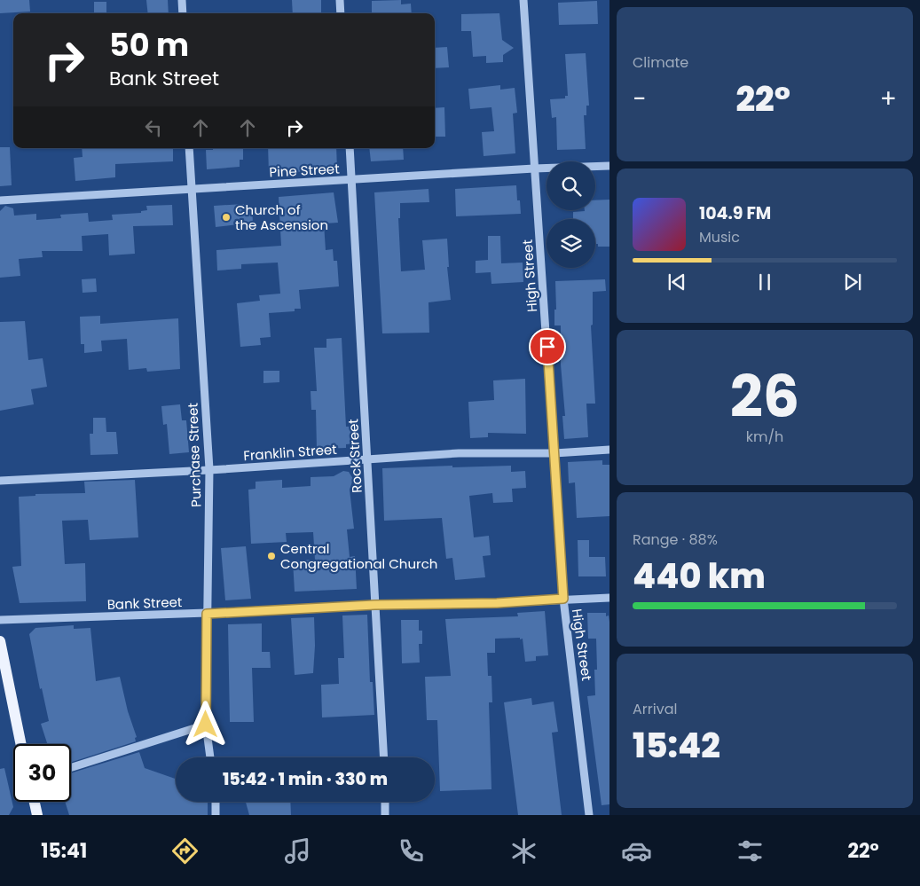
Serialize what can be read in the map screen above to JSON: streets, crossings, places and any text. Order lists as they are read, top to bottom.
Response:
{
  "streets": {
    "street": [
      "Pine Street",
      "High Street",
      "Franklin Street",
      "Purchase Street",
      "Rock Street",
      "Bank Street"
    ]
  },
  "crossings": [
    ["Pine Street", "High Street"],
    ["Pine Street", "Purchase Street"],
    ["Pine Street", "Rock Street"],
    ["High Street", "Franklin Street"],
    ["High Street", "Bank Street"],
    ["Franklin Street", "Purchase Street"],
    ["Franklin Street", "Rock Street"],
    ["Purchase Street", "Bank Street"],
    ["Rock Street", "Bank Street"]
  ],
  "places": ["Church of the Ascension", "Central Congregational Church"],
  "page": {
    "tile": [
      "Climate",
      ["26", "km/h"],
      ["Range · 88%", "440 km"],
      ["Arrival", "15:42"]
    ],
    "turn": ["50 m", "Bank Street"],
    "heat": ["−", "22°", "+"],
    "song": ["104.9 FM", "Music"],
    "limit": "30",
    "trip": "15:42 · 1 min · 330 m",
    "tabs": ["15:41", "22°"]
  }
}
